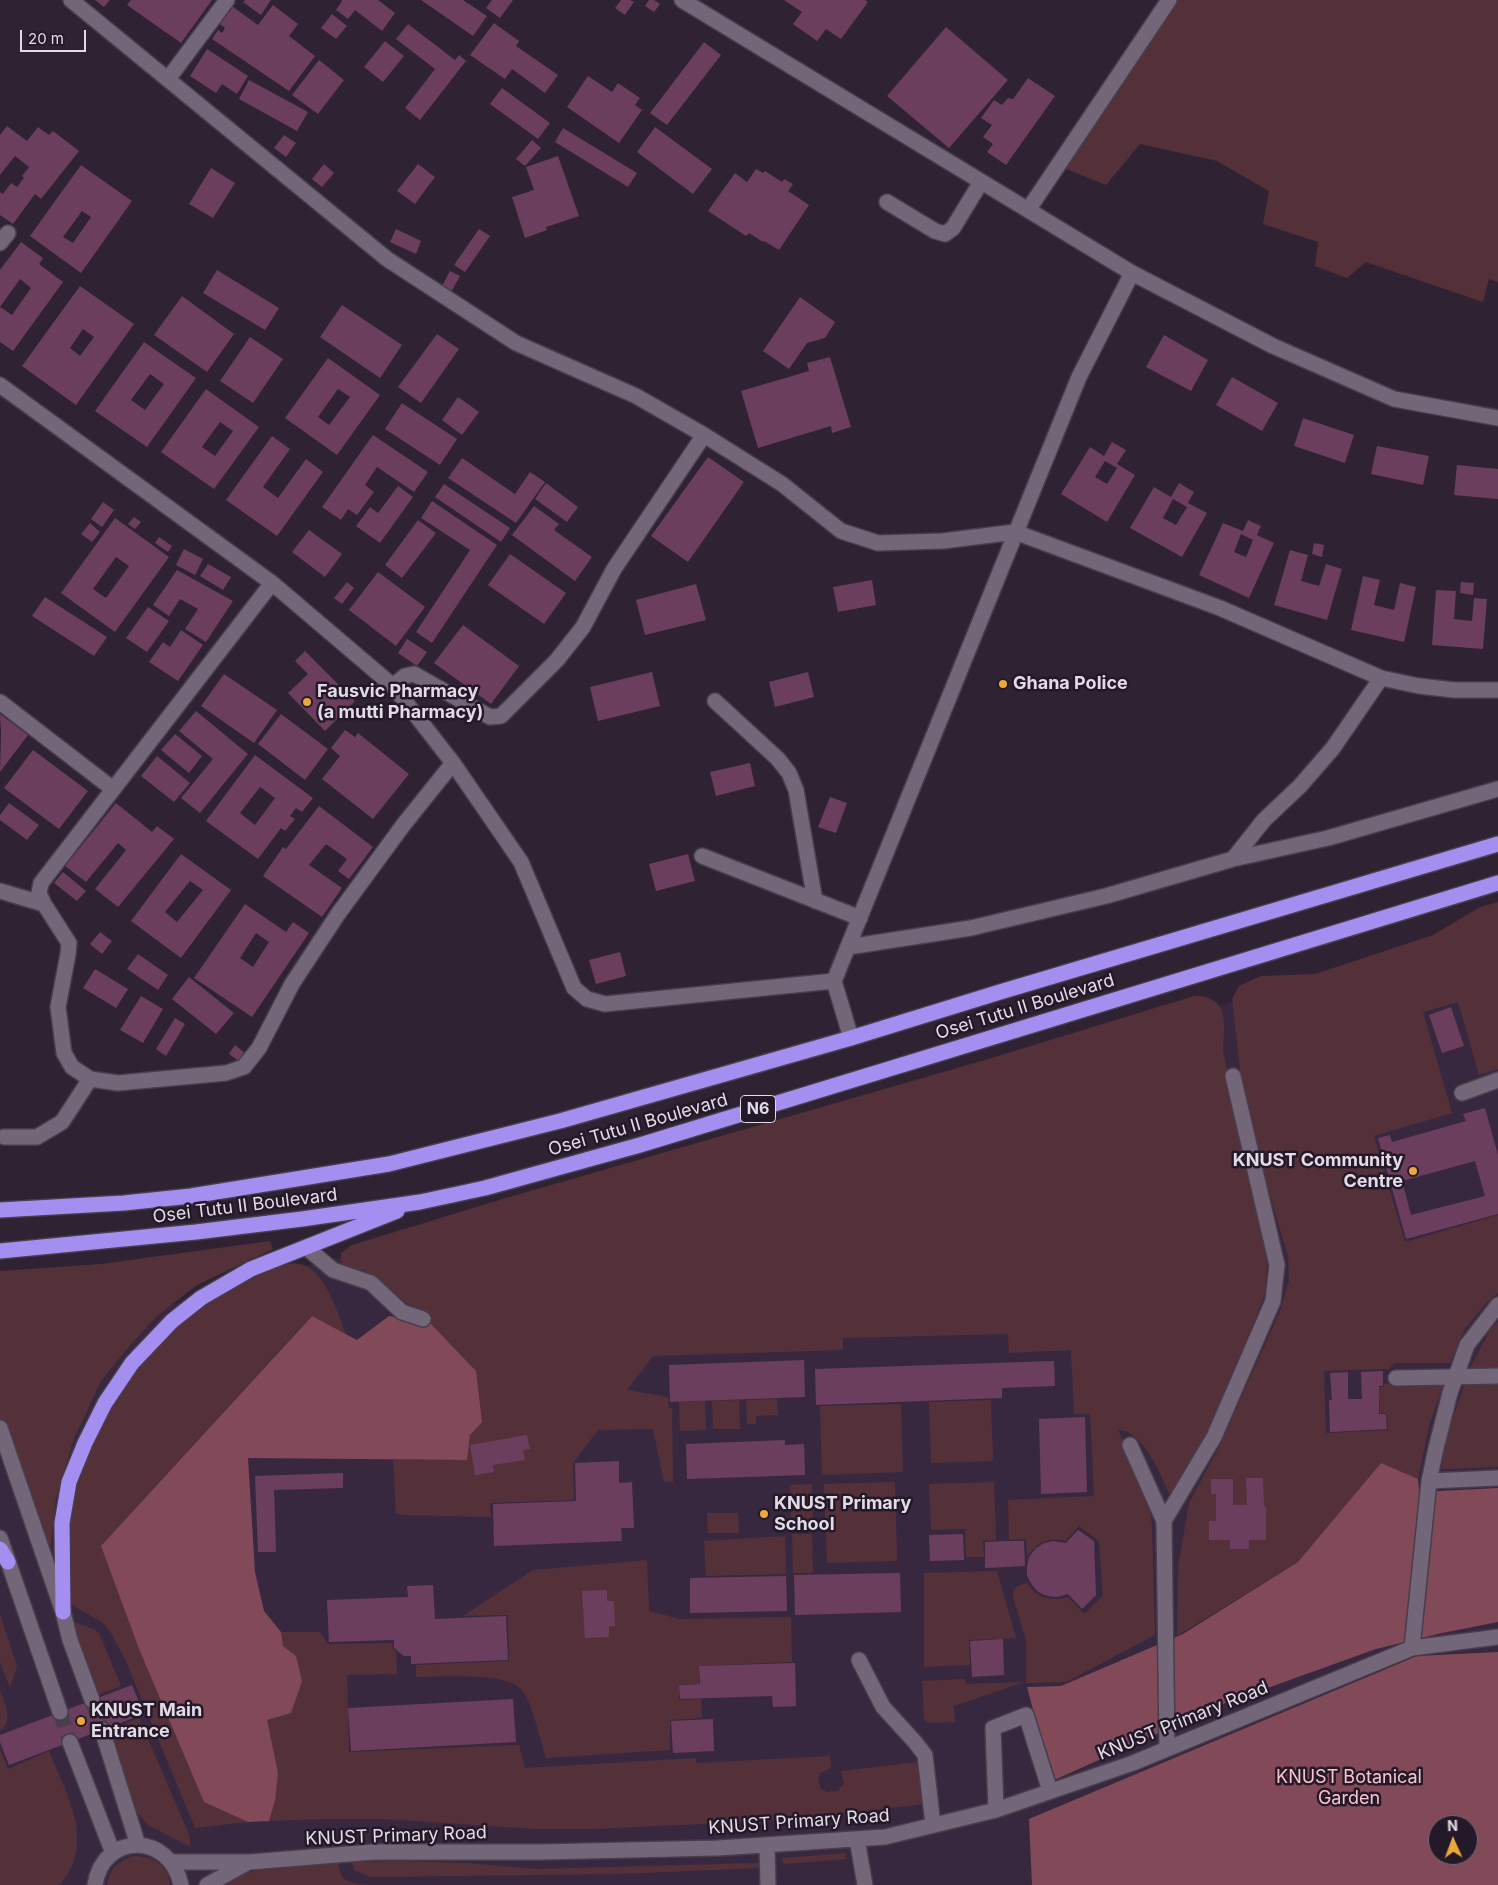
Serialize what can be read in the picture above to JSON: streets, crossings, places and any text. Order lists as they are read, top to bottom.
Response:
{
  "streets": {
    "highway": ["Osei Tutu II Boulevard", "N6"],
    "street": ["KNUST Primary Road"]
  },
  "parks": ["KNUST Botanical Garden"],
  "places": [
    "Ghana Police",
    "Fausvic Pharmacy (a mutti Pharmacy)",
    "KNUST Community Centre",
    "KNUST Primary School",
    "KNUST Main Entrance"
  ],
  "scale_bar": "20 m",
  "north": "top"
}
